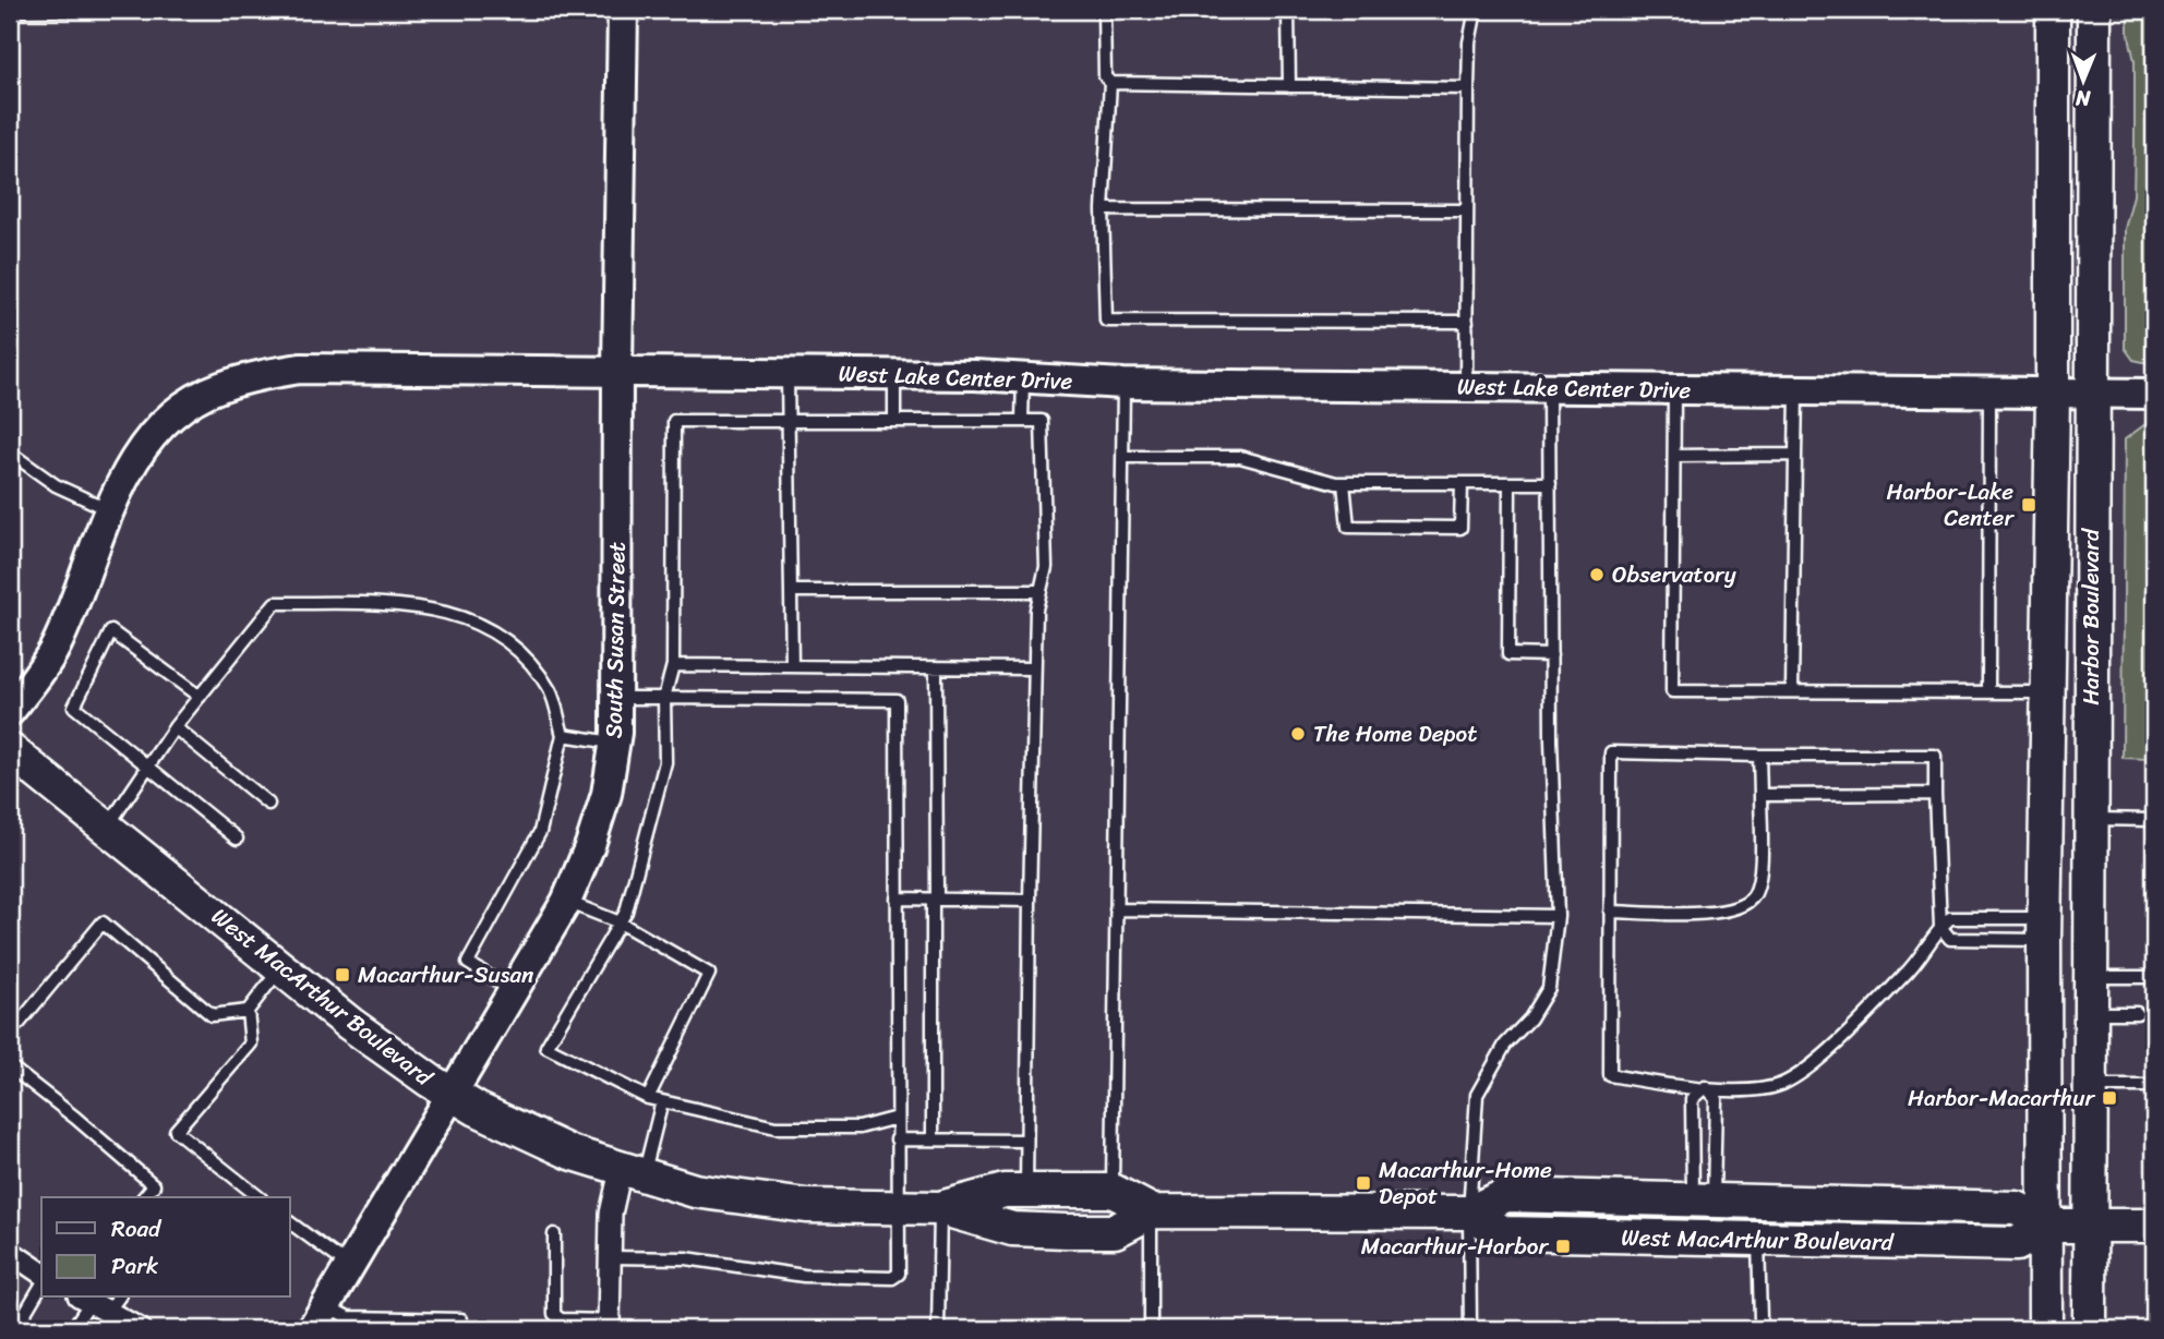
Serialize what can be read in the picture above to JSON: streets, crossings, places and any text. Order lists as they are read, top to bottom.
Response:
{
  "streets": {
    "main road": ["Harbor Boulevard", "West MacArthur Boulevard"],
    "street": ["West Lake Center Drive", "South Susan Street"]
  },
  "crossings": [
    ["West Lake Center Drive", "Harbor Boulevard"],
    ["West Lake Center Drive", "South Susan Street"],
    ["Harbor Boulevard", "West MacArthur Boulevard"],
    ["South Susan Street", "West MacArthur Boulevard"]
  ],
  "places": {
    "transit": [
      "Harbor-Lake Center",
      "Macarthur-Susan",
      "Harbor-Macarthur",
      "Macarthur-Home Depot",
      "Macarthur-Harbor"
    ],
    "other": ["Observatory", "The Home Depot"]
  },
  "legend": ["Road", "Park"],
  "north": "bottom"
}
